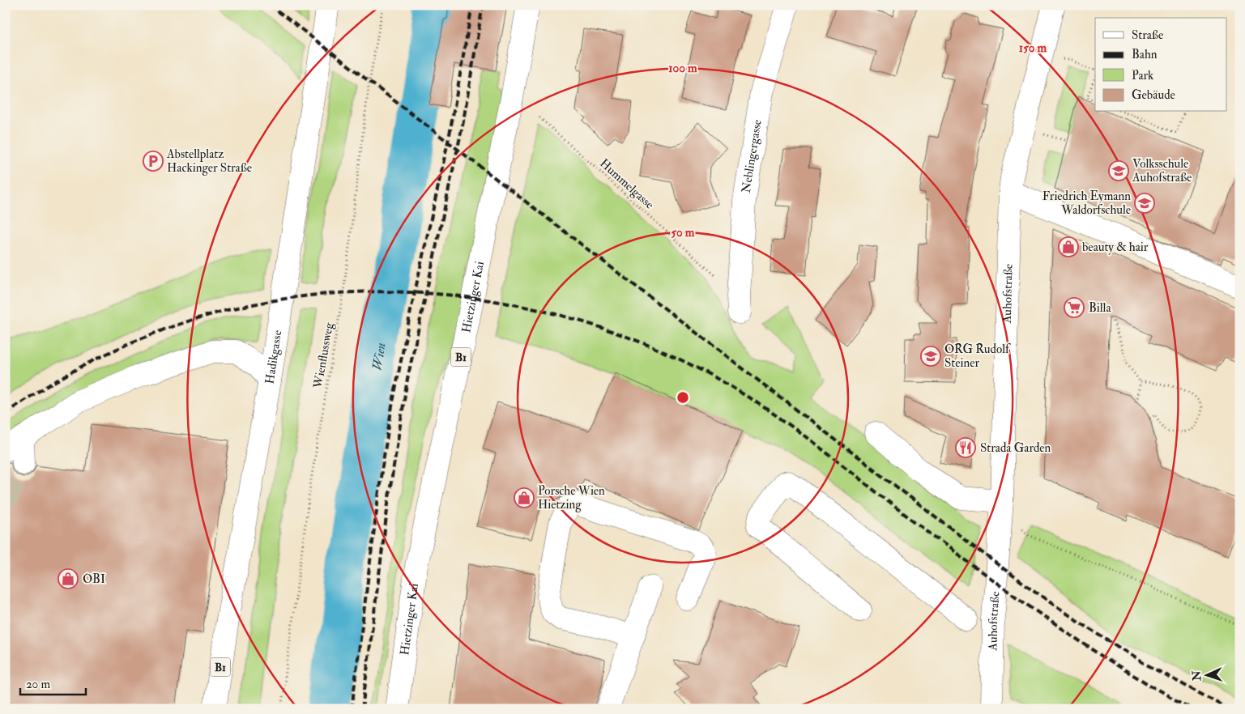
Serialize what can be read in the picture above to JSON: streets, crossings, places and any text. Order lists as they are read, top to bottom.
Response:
{
  "streets": {
    "street": [
      "Neblingergasse",
      "Auhofstraße",
      "Hietzinger Kai",
      "Hadikgasse",
      "B1"
    ],
    "path": ["Hummelgasse", "Wienflussweg"]
  },
  "crossings": [
    ["Neblingergasse", "Hummelgasse"]
  ],
  "water": ["Wien"],
  "places": {
    "parking": ["Abstellplatz Hackinger Straße"],
    "school or university": ["Volksschule Auhofstraße", "Friedrich Eymann Waldorfschule", "ORG Rudolf Steiner"],
    "shop": ["beauty & hair", "Porsche Wien Hietzing", "OBI"],
    "supermarket": ["Billa"],
    "restaurant": ["Strada Garden"]
  },
  "legend": [
    "Straße",
    "Bahn",
    "Park",
    "Gebäude"
  ],
  "scale_bar": "20 m",
  "north": "left",
  "rings": ["150 m", "100 m", "50 m"]
}
